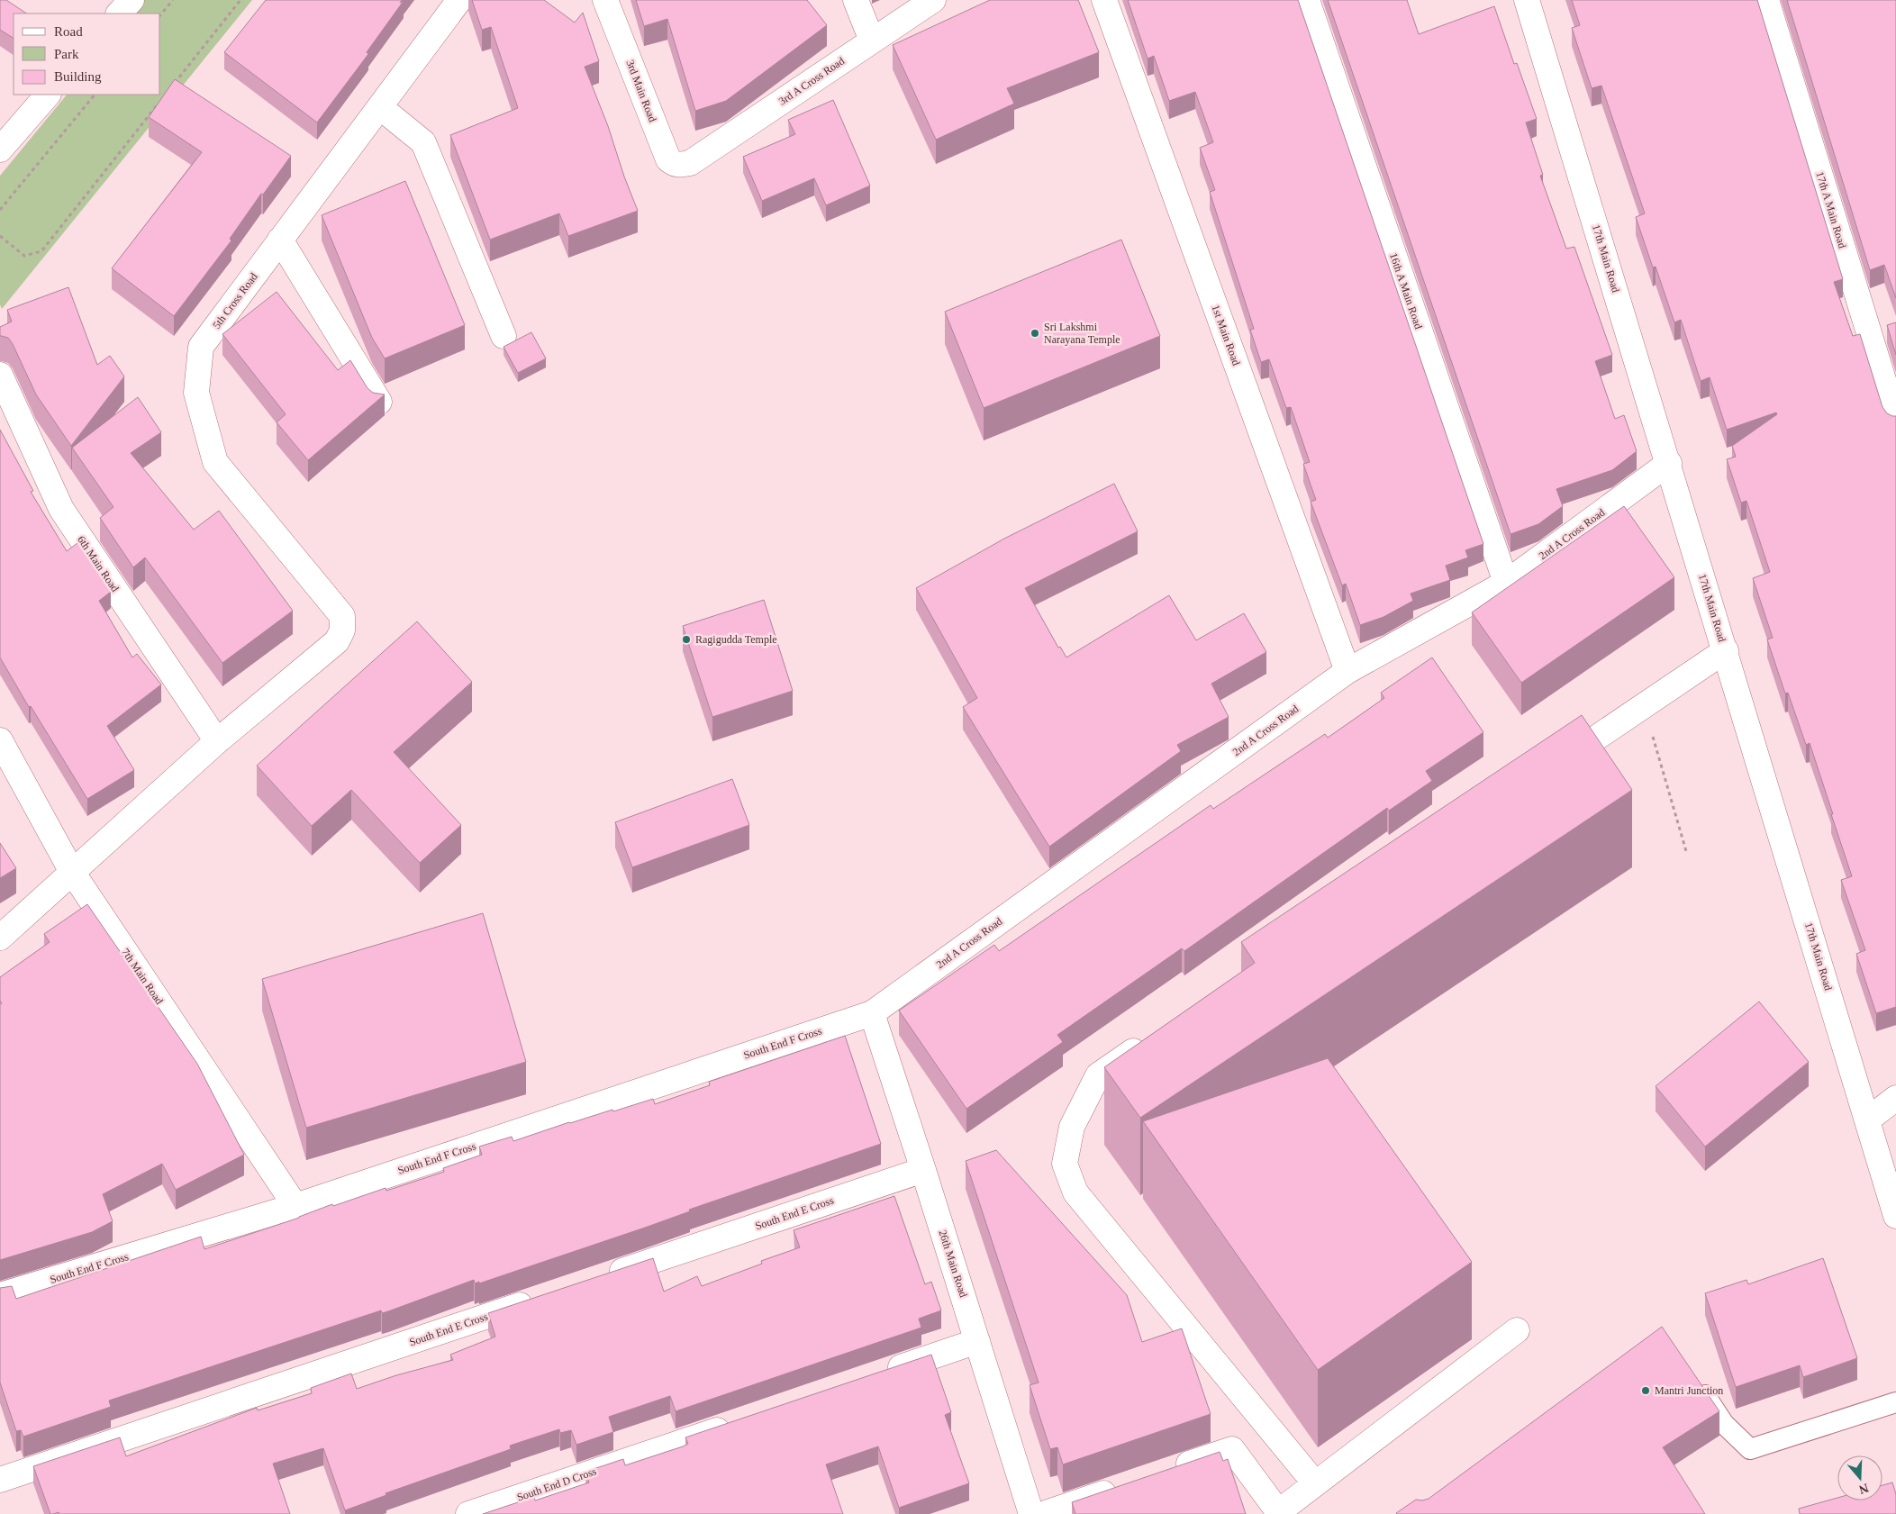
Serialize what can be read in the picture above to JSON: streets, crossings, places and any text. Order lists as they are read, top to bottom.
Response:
{
  "streets": {
    "street": [
      "3rd A Cross Road",
      "3rd Main Road",
      "17th A Main Road",
      "17th Main Road",
      "16th A Main Road",
      "5th Cross Road",
      "1st Main Road",
      "2nd A Cross Road",
      "6th Main Road",
      "7th Main Road",
      "South End F Cross",
      "South End E Cross",
      "26th Main Road",
      "South End D Cross"
    ]
  },
  "crossings": [
    ["3rd A Cross Road", "3rd Main Road"],
    ["17th Main Road", "2nd A Cross Road"],
    ["16th A Main Road", "2nd A Cross Road"],
    ["5th Cross Road", "6th Main Road"],
    ["1st Main Road", "2nd A Cross Road"],
    ["2nd A Cross Road", "South End F Cross"],
    ["2nd A Cross Road", "26th Main Road"],
    ["7th Main Road", "South End F Cross"],
    ["South End F Cross", "26th Main Road"],
    ["South End E Cross", "26th Main Road"]
  ],
  "places": ["Sri Lakshmi Narayana Temple", "Ragigudda Temple", "Mantri Junction"],
  "legend": ["Road", "Park", "Building"],
  "north": "bottom"
}
